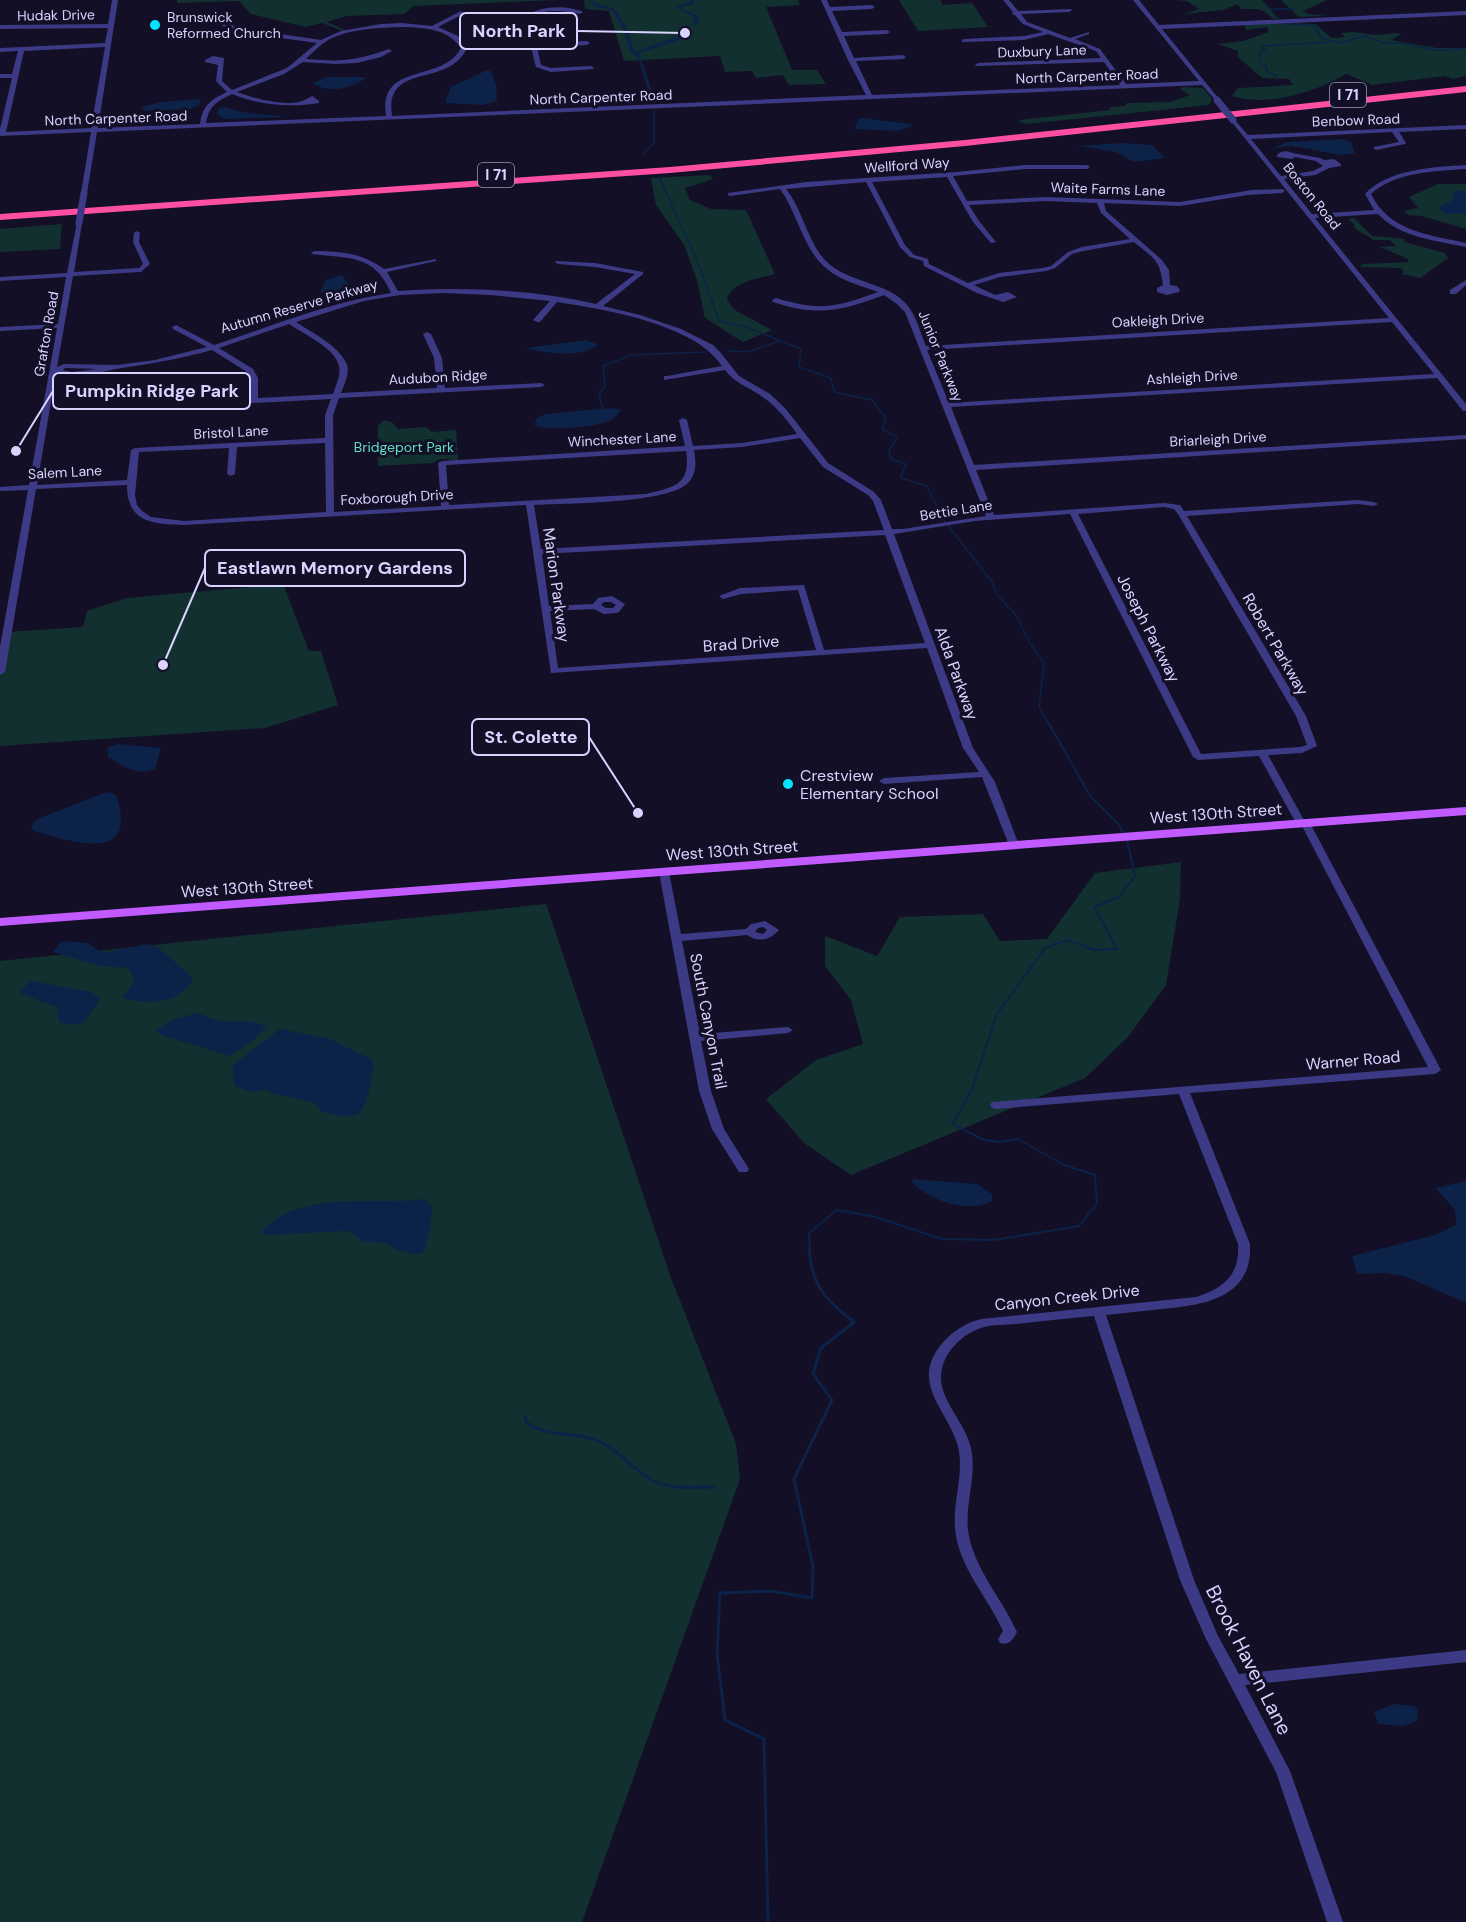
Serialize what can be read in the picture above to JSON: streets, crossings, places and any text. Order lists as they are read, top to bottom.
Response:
{
  "streets": {
    "highway": ["I 71"],
    "main road": ["West 130th Street"],
    "street": [
      "Hudak Drive",
      "Duxbury Lane",
      "North Carpenter Road",
      "Benbow Road",
      "Wellford Way",
      "Waite Farms Lane",
      "Boston Road",
      "Autumn Reserve Parkway",
      "Oakleigh Drive",
      "Grafton Road",
      "Junior Parkway",
      "Audubon Ridge",
      "Ashleigh Drive",
      "Bristol Lane",
      "Winchester Lane",
      "Briarleigh Drive",
      "Salem Lane",
      "Foxborough Drive",
      "Bettie Lane",
      "Marion Parkway",
      "Joseph Parkway",
      "Brad Drive",
      "Robert Parkway",
      "Alda Parkway",
      "South Canyon Trail",
      "Warner Road",
      "Canyon Creek Drive",
      "Brook Haven Lane"
    ]
  },
  "crossings": [
    ["Hudak Drive", "Grafton Road"],
    ["North Carpenter Road", "Boston Road"],
    ["North Carpenter Road", "Grafton Road"],
    ["Benbow Road", "Boston Road"],
    ["Wellford Way", "Junior Parkway"],
    ["Waite Farms Lane", "Boston Road"],
    ["Boston Road", "Oakleigh Drive"],
    ["Boston Road", "Ashleigh Drive"],
    ["Autumn Reserve Parkway", "Grafton Road"],
    ["Autumn Reserve Parkway", "Winchester Lane"],
    ["Autumn Reserve Parkway", "Alda Parkway"],
    ["Oakleigh Drive", "Junior Parkway"],
    ["Grafton Road", "Salem Lane"],
    ["Junior Parkway", "Ashleigh Drive"],
    ["Junior Parkway", "Briarleigh Drive"],
    ["Junior Parkway", "Bettie Lane"],
    ["Bristol Lane", "Foxborough Drive"],
    ["Winchester Lane", "Foxborough Drive"],
    ["Salem Lane", "Foxborough Drive"],
    ["Foxborough Drive", "Marion Parkway"],
    ["Bettie Lane", "Marion Parkway"],
    ["Bettie Lane", "Joseph Parkway"],
    ["Bettie Lane", "Robert Parkway"],
    ["Bettie Lane", "Alda Parkway"],
    ["Marion Parkway", "Brad Drive"],
    ["Joseph Parkway", "Robert Parkway"],
    ["Brad Drive", "Alda Parkway"],
    ["Alda Parkway", "West 130th Street"],
    ["West 130th Street", "South Canyon Trail"],
    ["West 130th Street", "Warner Road"],
    ["Warner Road", "Canyon Creek Drive"],
    ["Canyon Creek Drive", "Brook Haven Lane"]
  ],
  "parks": ["Bridgeport Park"],
  "places": [
    "Brunswick Reformed Church",
    "North Park",
    "Pumpkin Ridge Park",
    "Eastlawn Memory Gardens",
    "Crestview Elementary School",
    "St. Colette"
  ]
}
